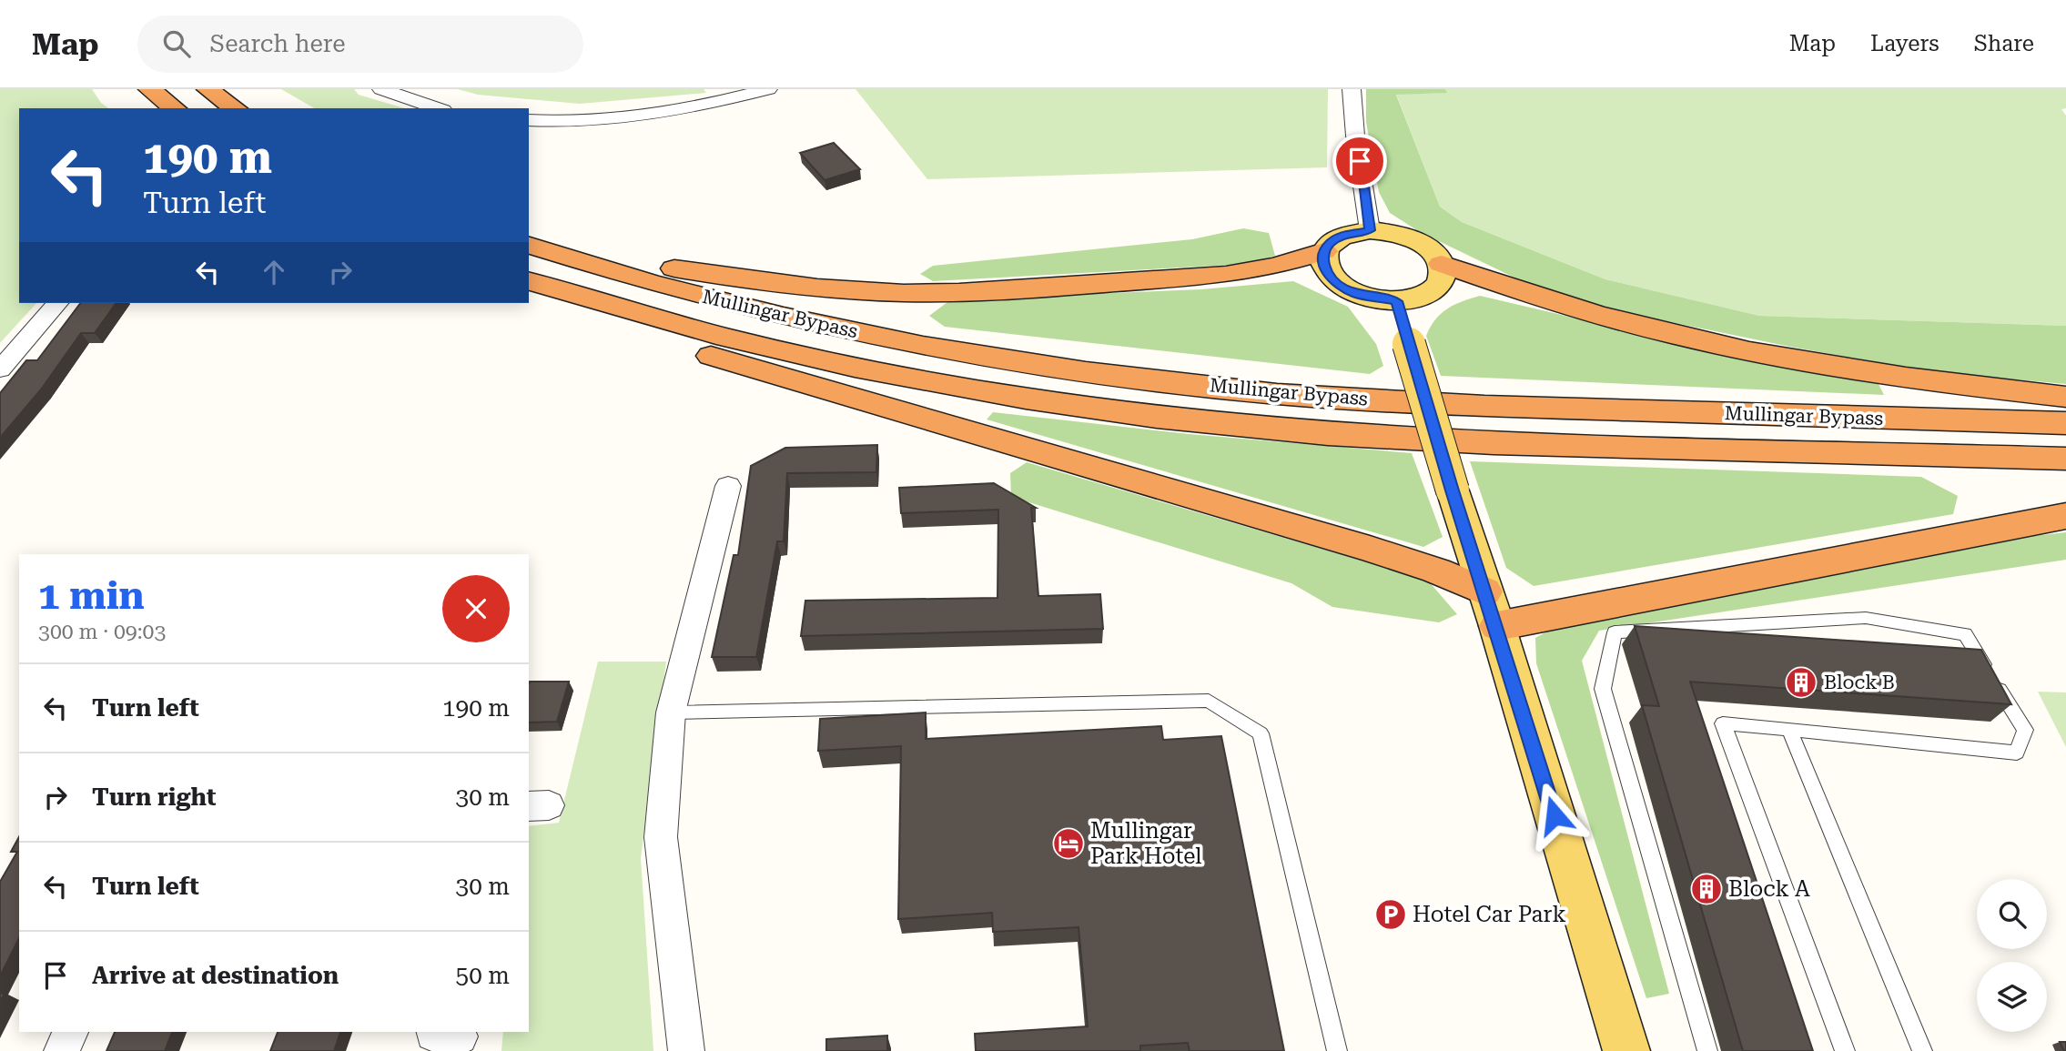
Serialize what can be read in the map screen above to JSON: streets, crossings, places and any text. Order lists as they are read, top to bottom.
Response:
{
  "streets": {
    "highway": ["Mullingar Bypass"]
  },
  "places": {
    "building": ["Block B", "Block A"],
    "hotel": ["Mullingar Park Hotel"],
    "parking": ["Hotel Car Park"]
  },
  "page": {
    "header": "Map",
    "search": "Search here",
    "nav": ["Map", "Layers", "Share"],
    "turn": ["190 m", "Turn left"],
    "heading": ["1 min", "300 m · 09:03"],
    "list": [
      {
        "name": "Turn left",
        "value": "190 m"
      },
      {
        "name": "Turn right",
        "value": "30 m"
      },
      {
        "name": "Turn left",
        "value": "30 m"
      },
      {
        "name": "Arrive at destination",
        "value": "50 m"
      }
    ]
  }
}
